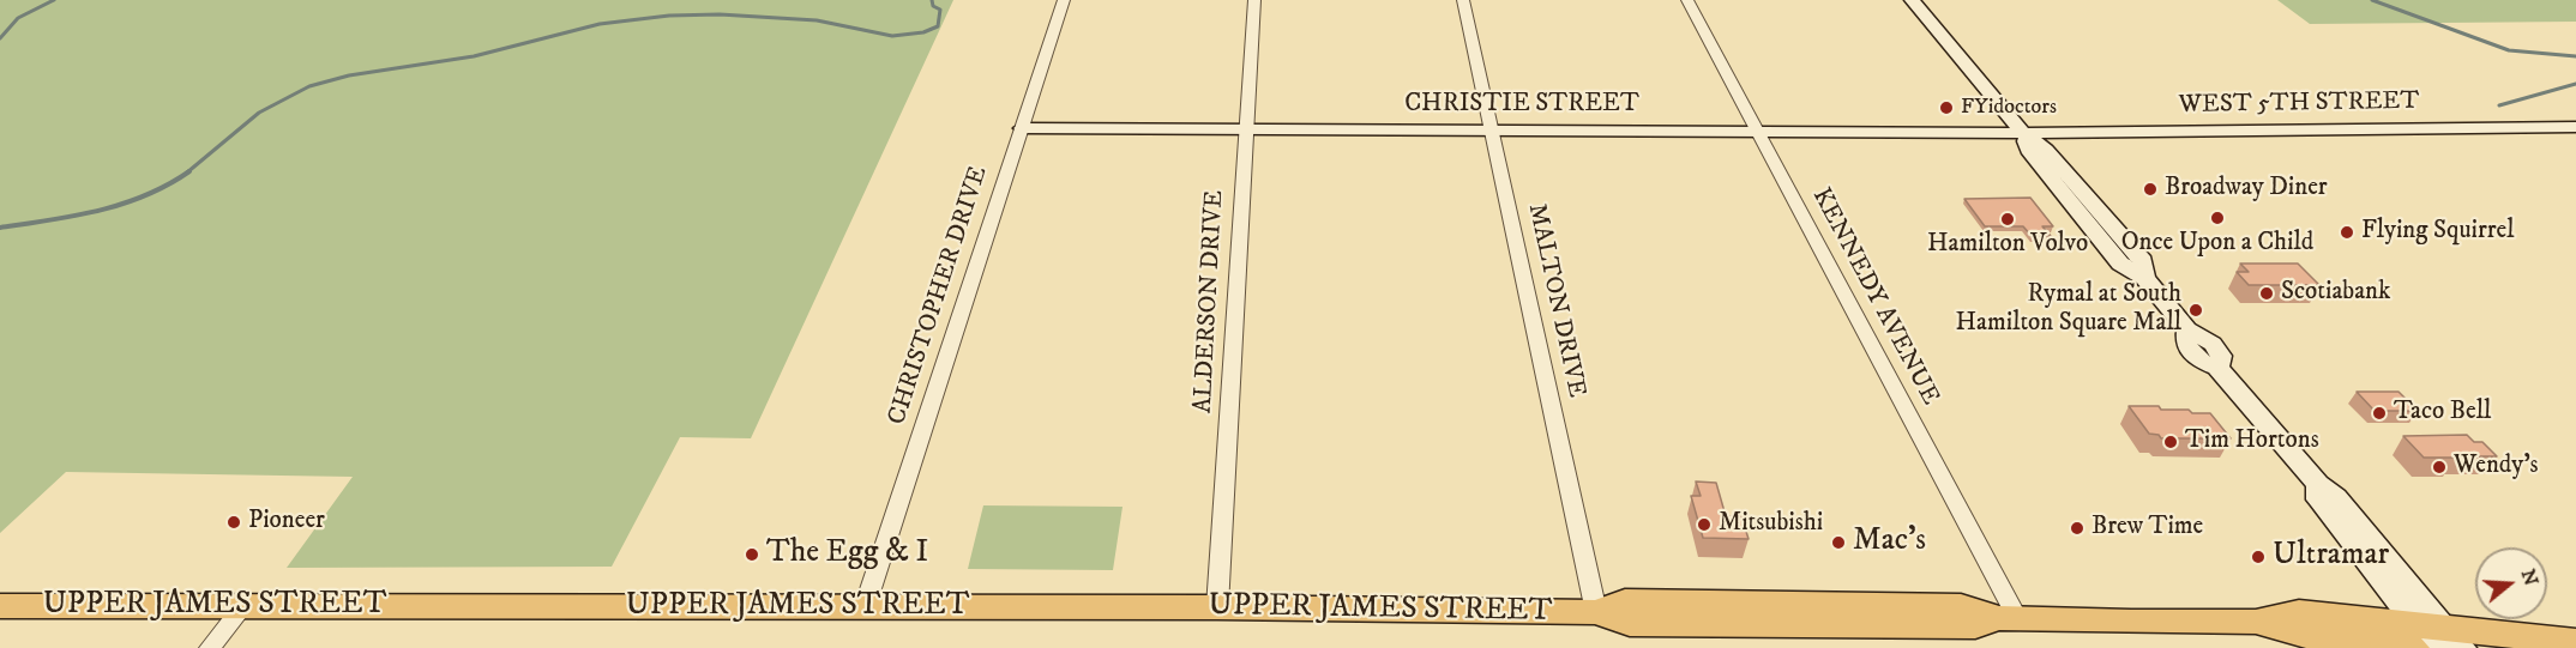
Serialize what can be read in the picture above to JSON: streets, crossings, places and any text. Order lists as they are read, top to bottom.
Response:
{
  "streets": {
    "main road": ["UPPER JAMES STREET"],
    "street": [
      "WEST 5TH STREET",
      "CHRISTIE STREET",
      "CHRISTOPHER DRIVE",
      "KENNEDY AVENUE",
      "MALTON DRIVE",
      "ALDERSON DRIVE"
    ]
  },
  "crossings": [
    ["WEST 5TH STREET", "CHRISTIE STREET"],
    ["CHRISTIE STREET", "CHRISTOPHER DRIVE"],
    ["CHRISTIE STREET", "KENNEDY AVENUE"],
    ["CHRISTIE STREET", "MALTON DRIVE"],
    ["CHRISTIE STREET", "ALDERSON DRIVE"],
    ["CHRISTOPHER DRIVE", "UPPER JAMES STREET"],
    ["KENNEDY AVENUE", "UPPER JAMES STREET"],
    ["MALTON DRIVE", "UPPER JAMES STREET"],
    ["ALDERSON DRIVE", "UPPER JAMES STREET"]
  ],
  "places": [
    "FYidoctors",
    "Broadway Diner",
    "Once Upon a Child",
    "Hamilton Volvo",
    "Flying Squirrel",
    "Scotiabank",
    "Rymal at South Hamilton Square Mall",
    "Taco Bell",
    "Tim Hortons",
    "Wendy's",
    "Pioneer",
    "Mitsubishi",
    "Brew Time",
    "Mac's",
    "The Egg & I",
    "Ultramar"
  ],
  "north": "right"
}
